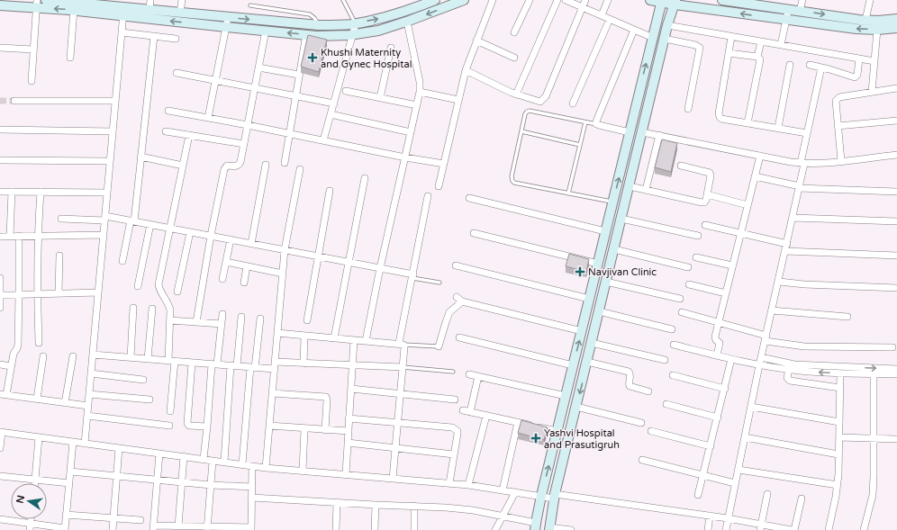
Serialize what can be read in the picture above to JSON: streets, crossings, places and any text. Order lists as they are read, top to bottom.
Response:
{
  "places": {
    "health": ["Khushi Maternity and Gynec Hospital", "Navjivan Clinic", "Yashvi Hospital and Prasutigruh"]
  },
  "north": "left"
}
